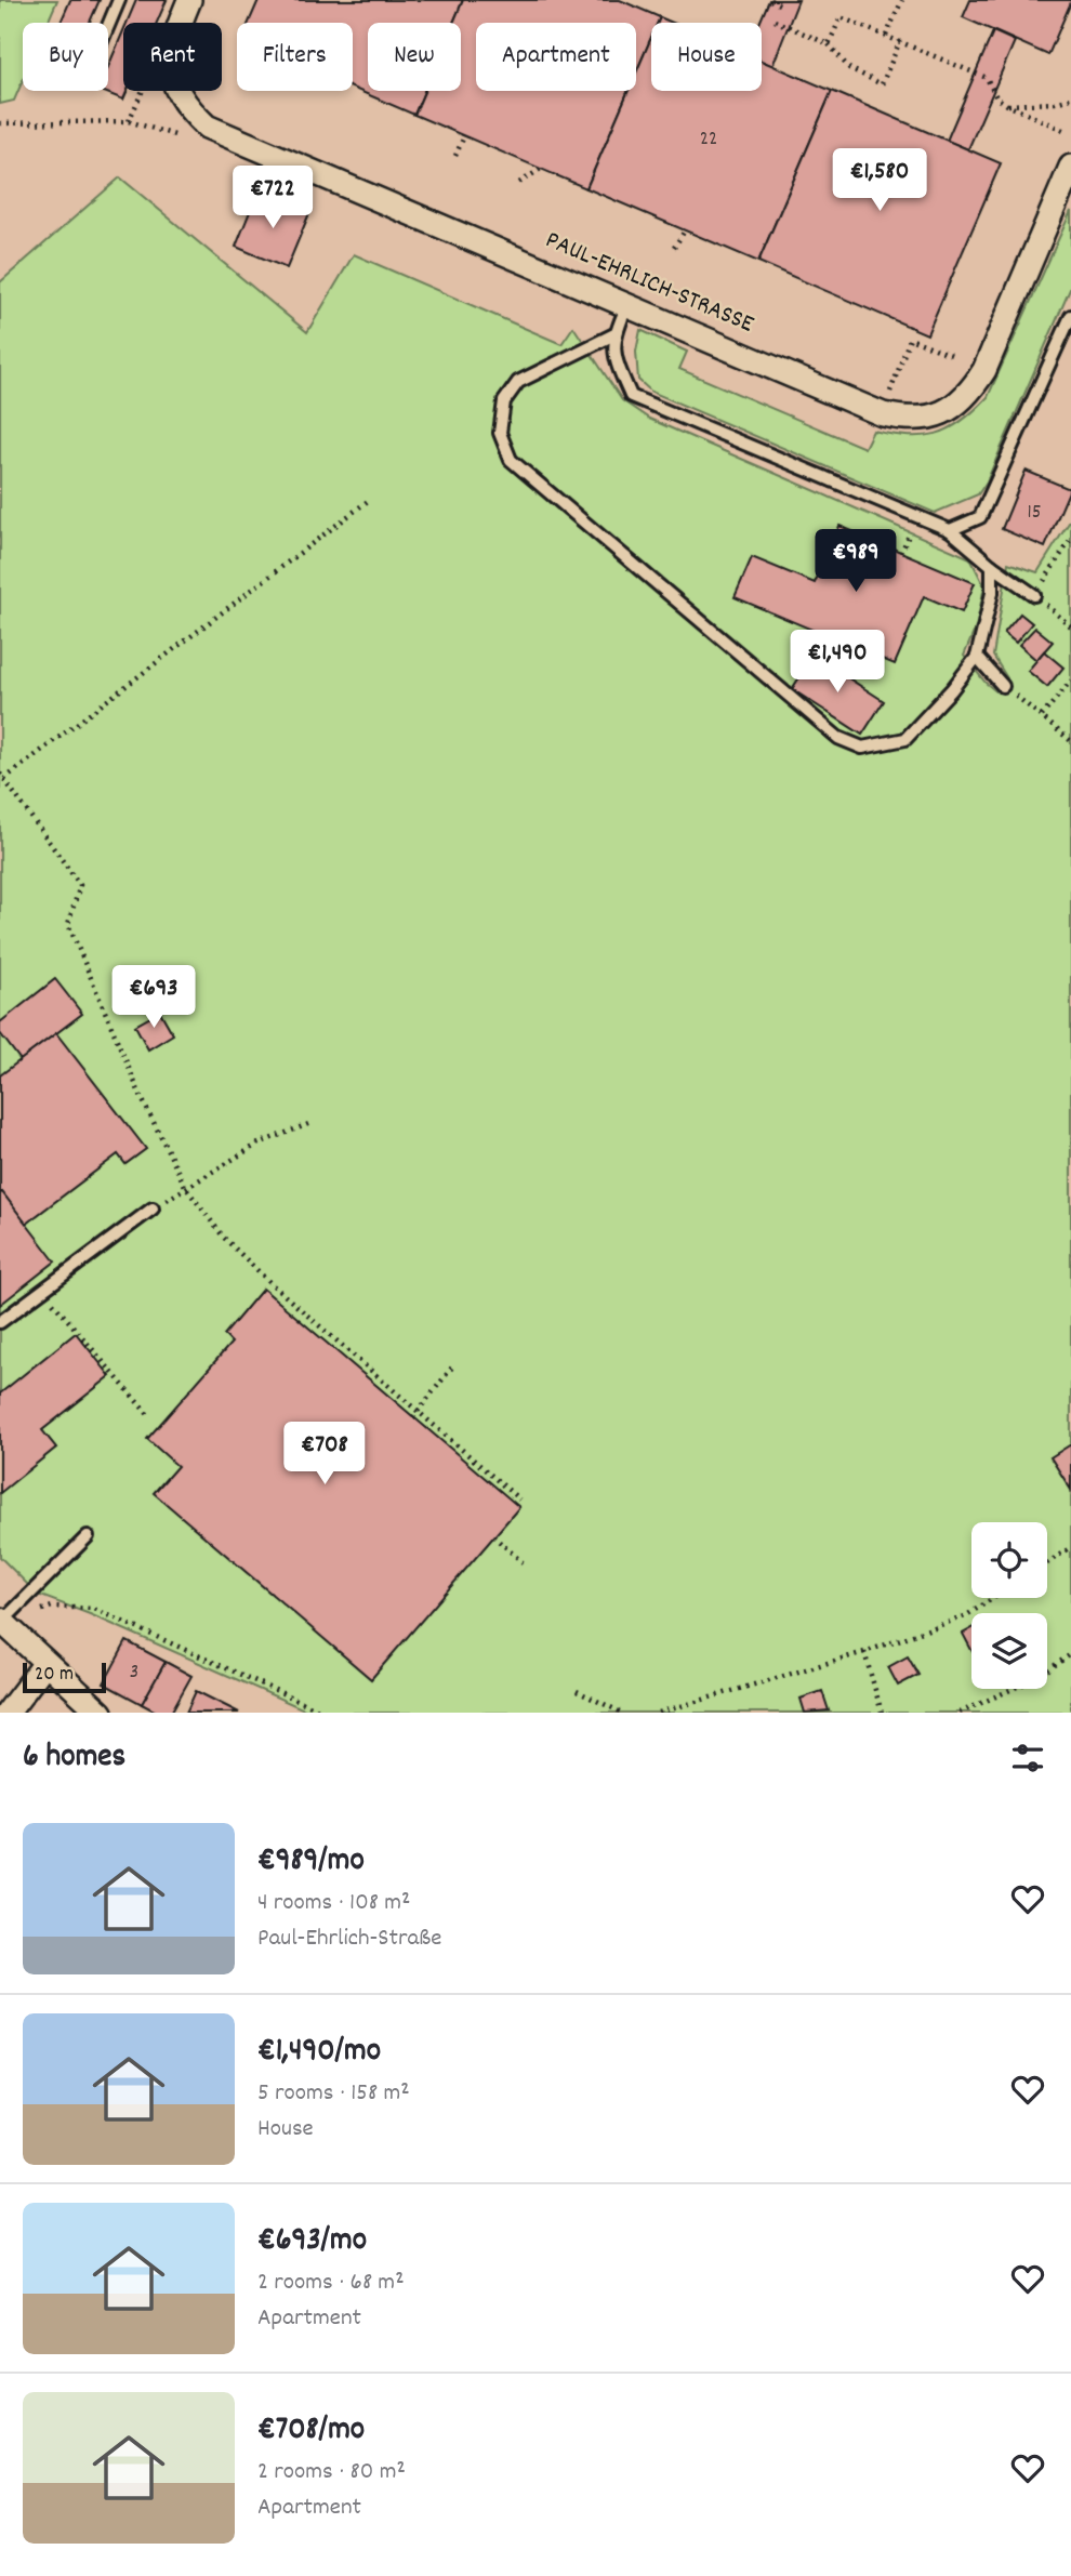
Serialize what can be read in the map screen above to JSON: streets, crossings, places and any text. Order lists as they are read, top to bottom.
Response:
{
  "streets": {
    "street": ["PAUL-EHRLICH-STRASSE"]
  },
  "house_numbers": ["22", "15", "3"],
  "scale_bar": "20 m",
  "page": {
    "chip": [
      "Buy",
      "Rent",
      "Filters",
      "New",
      "Apartment",
      "House"
    ],
    "price": [
      "€1,580",
      "€722",
      "€989",
      "€1,490",
      "€693",
      "€708"
    ],
    "scale": "20 m",
    "heading": "6 homes",
    "list": [
      {
        "name": "€989/mo",
        "note": "4 rooms · 108 m² · Paul-Ehrlich-Straße"
      },
      {
        "name": "€1,490/mo",
        "note": "5 rooms · 158 m² · House"
      },
      {
        "name": "€693/mo",
        "note": "2 rooms · 68 m² · Apartment"
      },
      {
        "name": "€708/mo",
        "note": "2 rooms · 80 m² · Apartment"
      }
    ]
  }
}
